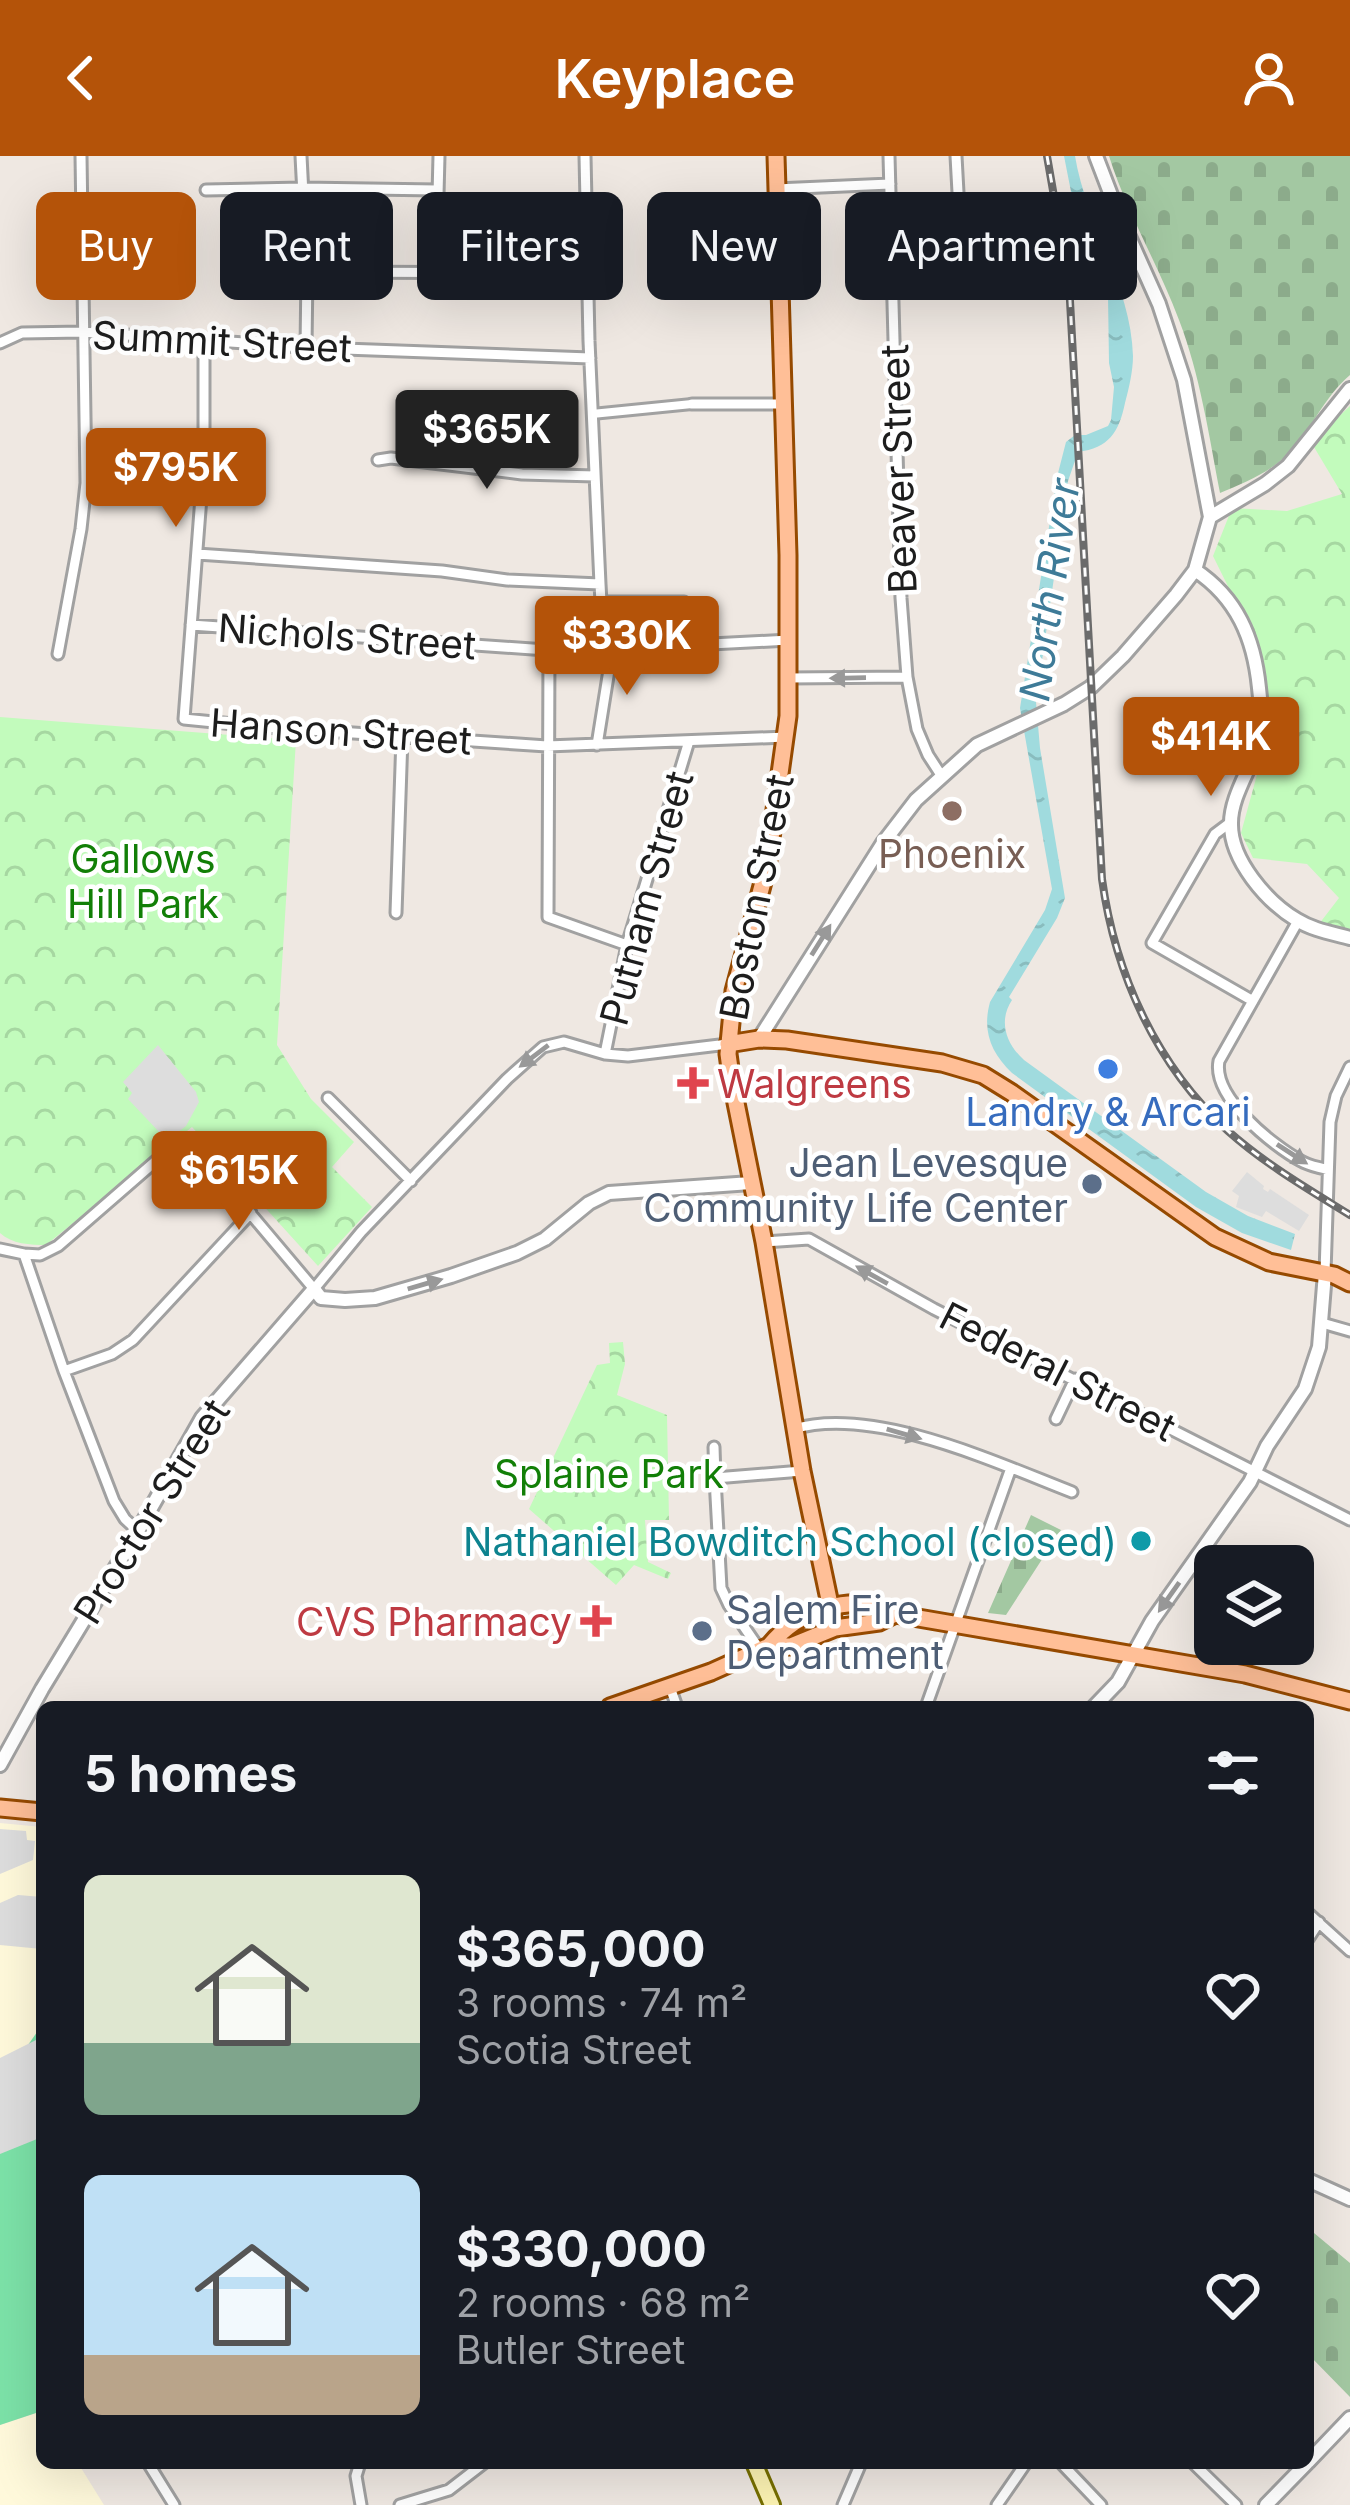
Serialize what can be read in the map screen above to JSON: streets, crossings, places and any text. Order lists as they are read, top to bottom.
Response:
{
  "streets": {
    "main road": ["Boston Street"],
    "street": [
      "Summit Street",
      "Beaver Street",
      "Nichols Street",
      "Hanson Street",
      "Putnam Street",
      "Federal Street",
      "Proctor Street"
    ]
  },
  "crossings": [
    ["Nichols Street", "Hanson Street"],
    ["Nichols Street", "Boston Street"],
    ["Hanson Street", "Boston Street"],
    ["Hanson Street", "Putnam Street"],
    ["Boston Street", "Federal Street"],
    ["Boston Street", "Proctor Street"],
    ["Putnam Street", "Proctor Street"]
  ],
  "one_way": ["Federal Street"],
  "water": ["North River"],
  "parks": ["Gallows Hill Park", "Splaine Park"],
  "places": {
    "other": [
      "Phoenix",
      "Landry & Arcari",
      "Jean Levesque Community Life Center",
      "Nathaniel Bowditch School (closed)",
      "Salem Fire Department"
    ],
    "health": ["Walgreens", "CVS Pharmacy"]
  },
  "page": {
    "header": "Keyplace",
    "chip": [
      "Buy",
      "Rent",
      "Filters",
      "New",
      "Apartment"
    ],
    "price": [
      "$365K",
      "$795K",
      "$330K",
      "$414K",
      "$615K"
    ],
    "heading": "5 homes",
    "list": [
      {
        "name": "$365,000",
        "note": "3 rooms · 74 m² · Scotia Street"
      },
      {
        "name": "$330,000",
        "note": "2 rooms · 68 m² · Butler Street"
      }
    ]
  }
}
